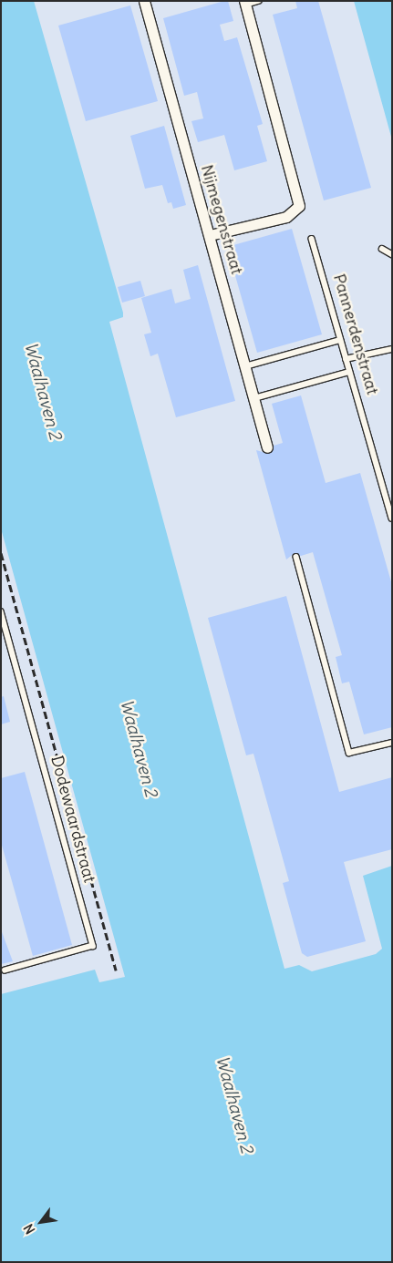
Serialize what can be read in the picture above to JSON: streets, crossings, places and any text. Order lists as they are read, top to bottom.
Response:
{
  "streets": {
    "street": ["Nijmegenstraat"],
    "lane": ["Pannerdenstraat", "Dodewaardstraat"]
  },
  "water": ["Waalhaven 2"],
  "north": "bottom left"
}
